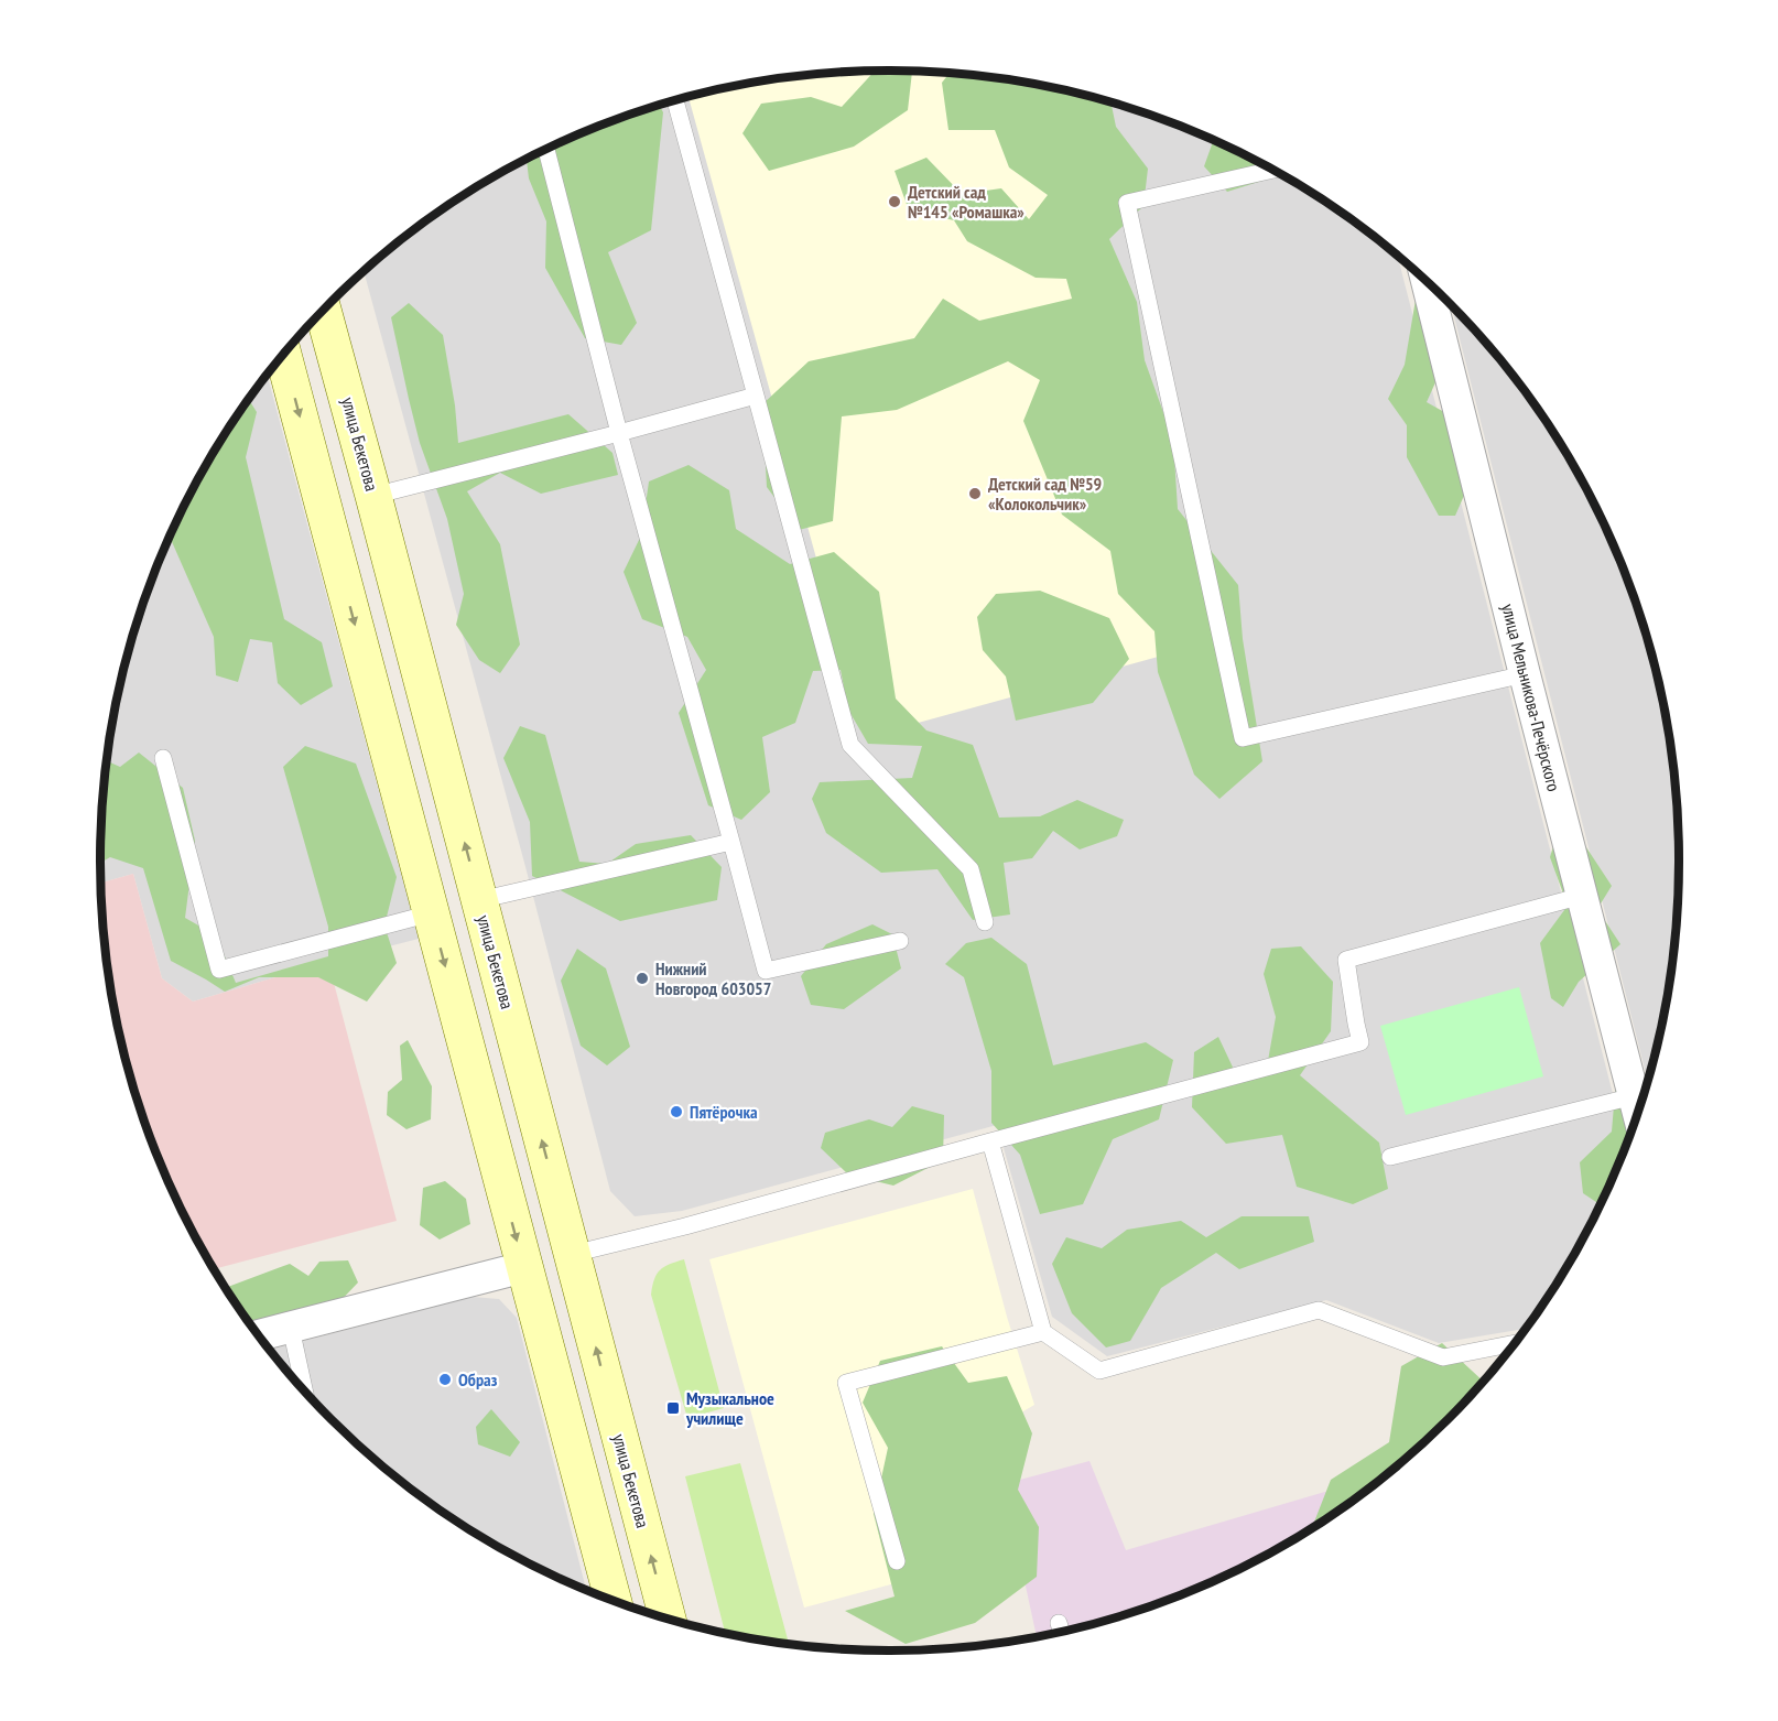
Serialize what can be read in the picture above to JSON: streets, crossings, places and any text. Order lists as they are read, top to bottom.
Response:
{
  "streets": {
    "main road": ["улица Бекетова"],
    "street": ["улица Мельникова-Печёрского"]
  },
  "places": {
    "other": [
      "Детский сад №145 «Ромашка»",
      "Детский сад №59 «Колокольчик»",
      "Нижний Новгород 603057",
      "Пятёрочка",
      "Образ"
    ],
    "transit": ["Музыкальное училище"]
  }
}
